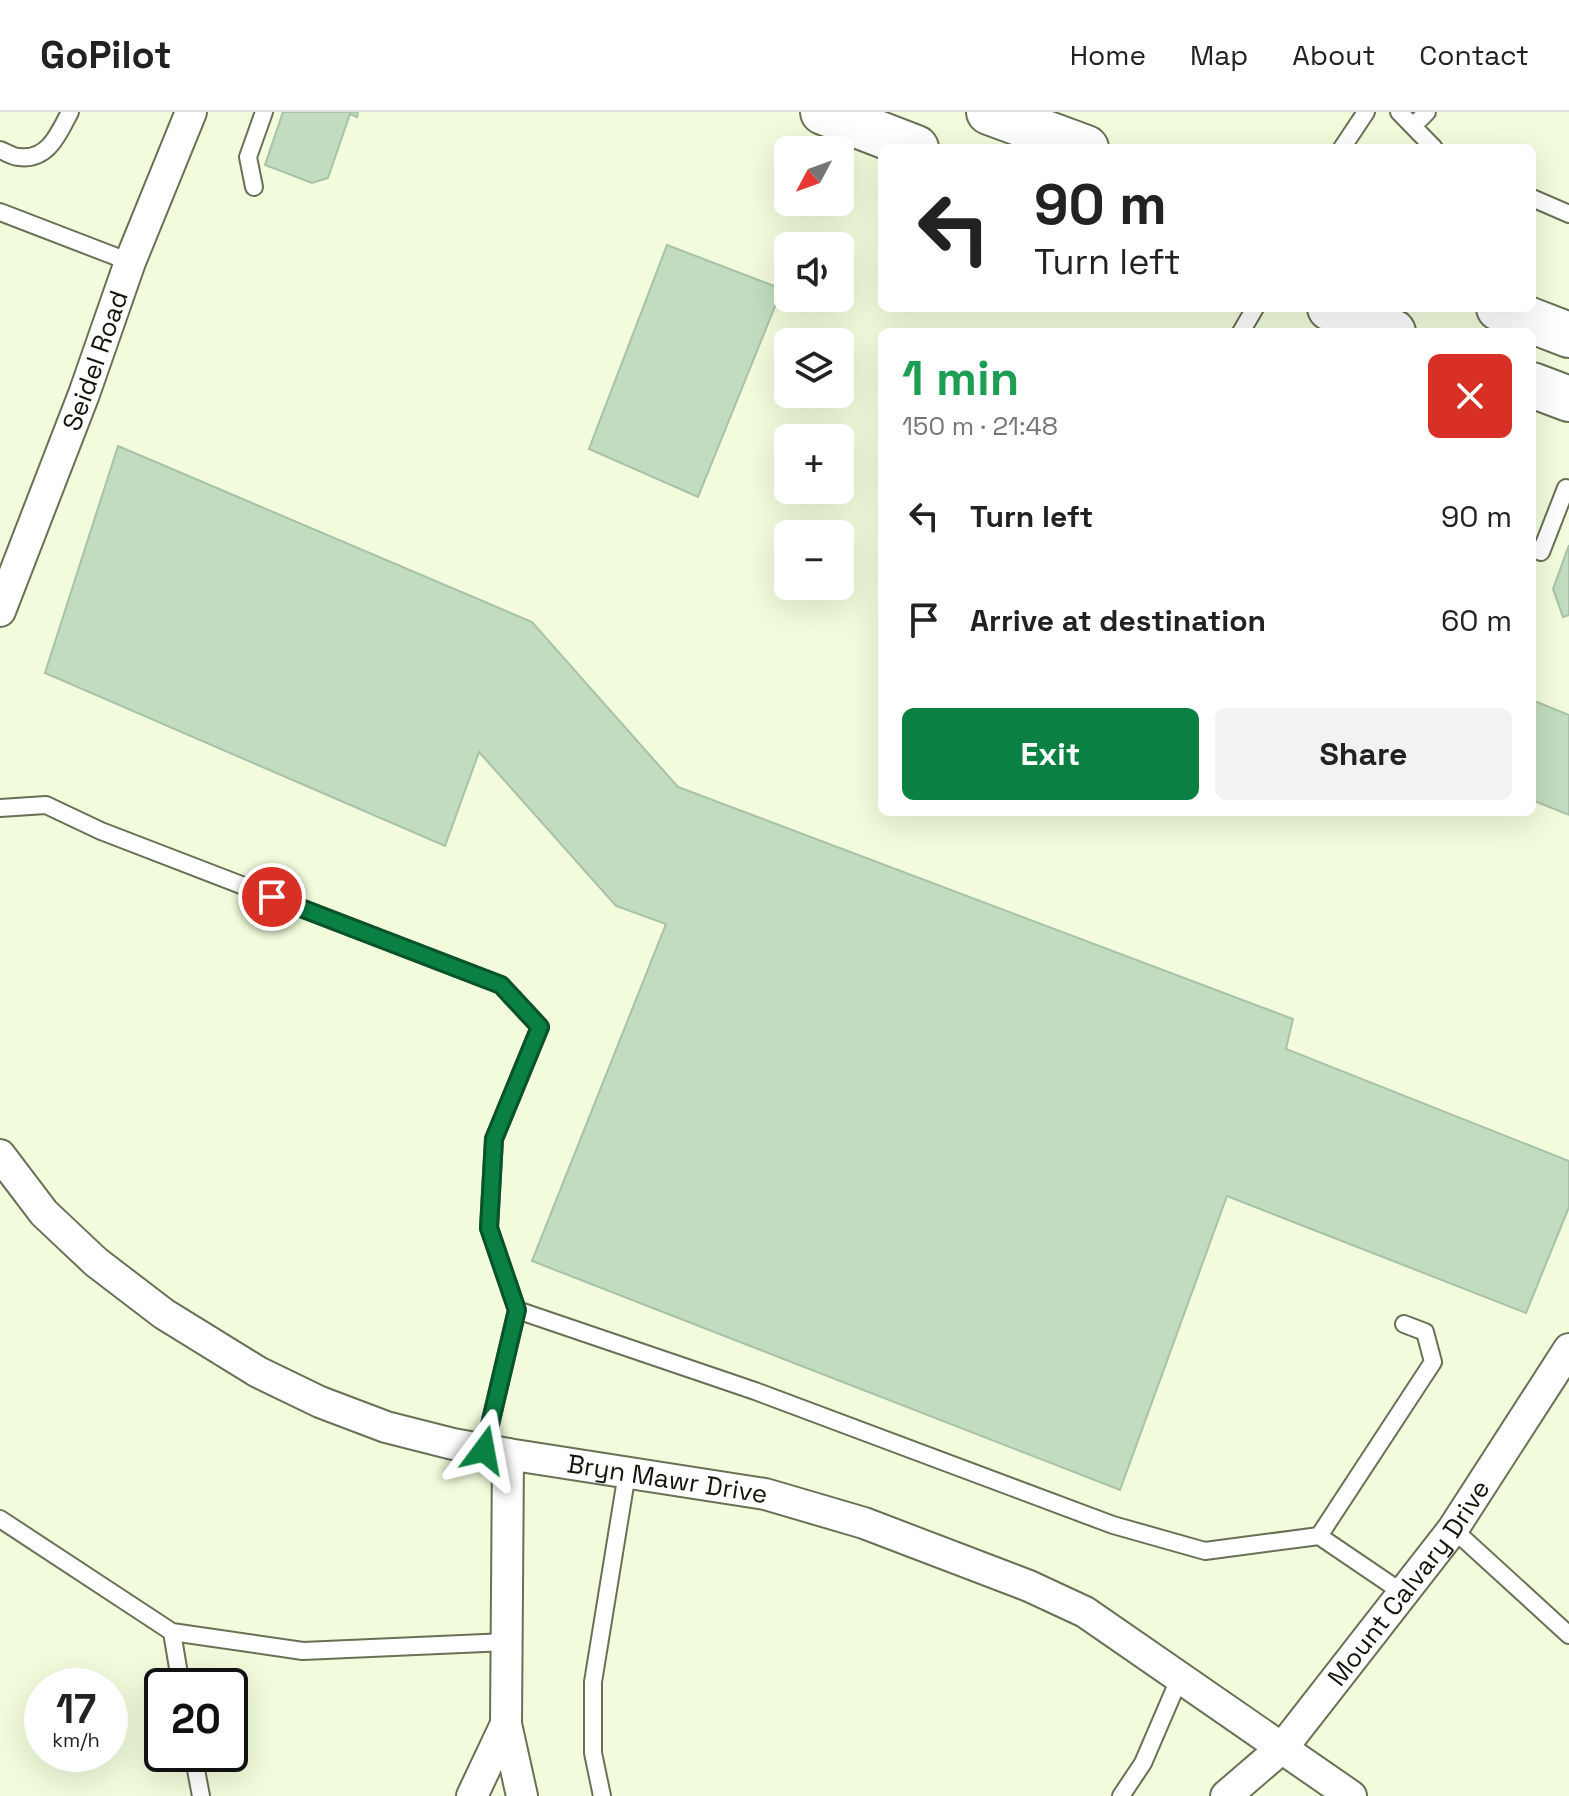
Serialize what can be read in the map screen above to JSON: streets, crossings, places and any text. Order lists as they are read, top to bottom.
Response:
{
  "streets": {
    "street": ["Seidel Road", "Bryn Mawr Drive", "Mount Calvary Drive"]
  },
  "crossings": [
    ["Bryn Mawr Drive", "Mount Calvary Drive"]
  ],
  "north": "bottom left",
  "page": {
    "header": "GoPilot",
    "nav": [
      "Home",
      "Map",
      "About",
      "Contact"
    ],
    "map_buttons": ["+", "−"],
    "turn": ["90 m", "Turn left"],
    "heading": ["1 min", "150 m · 21:48"],
    "list": [
      {
        "name": "Turn left",
        "value": "90 m"
      },
      {
        "name": "Arrive at destination",
        "value": "60 m"
      }
    ],
    "buttons": ["Exit", "Share"],
    "speed": "17 km/h",
    "limit": "20"
  }
}
